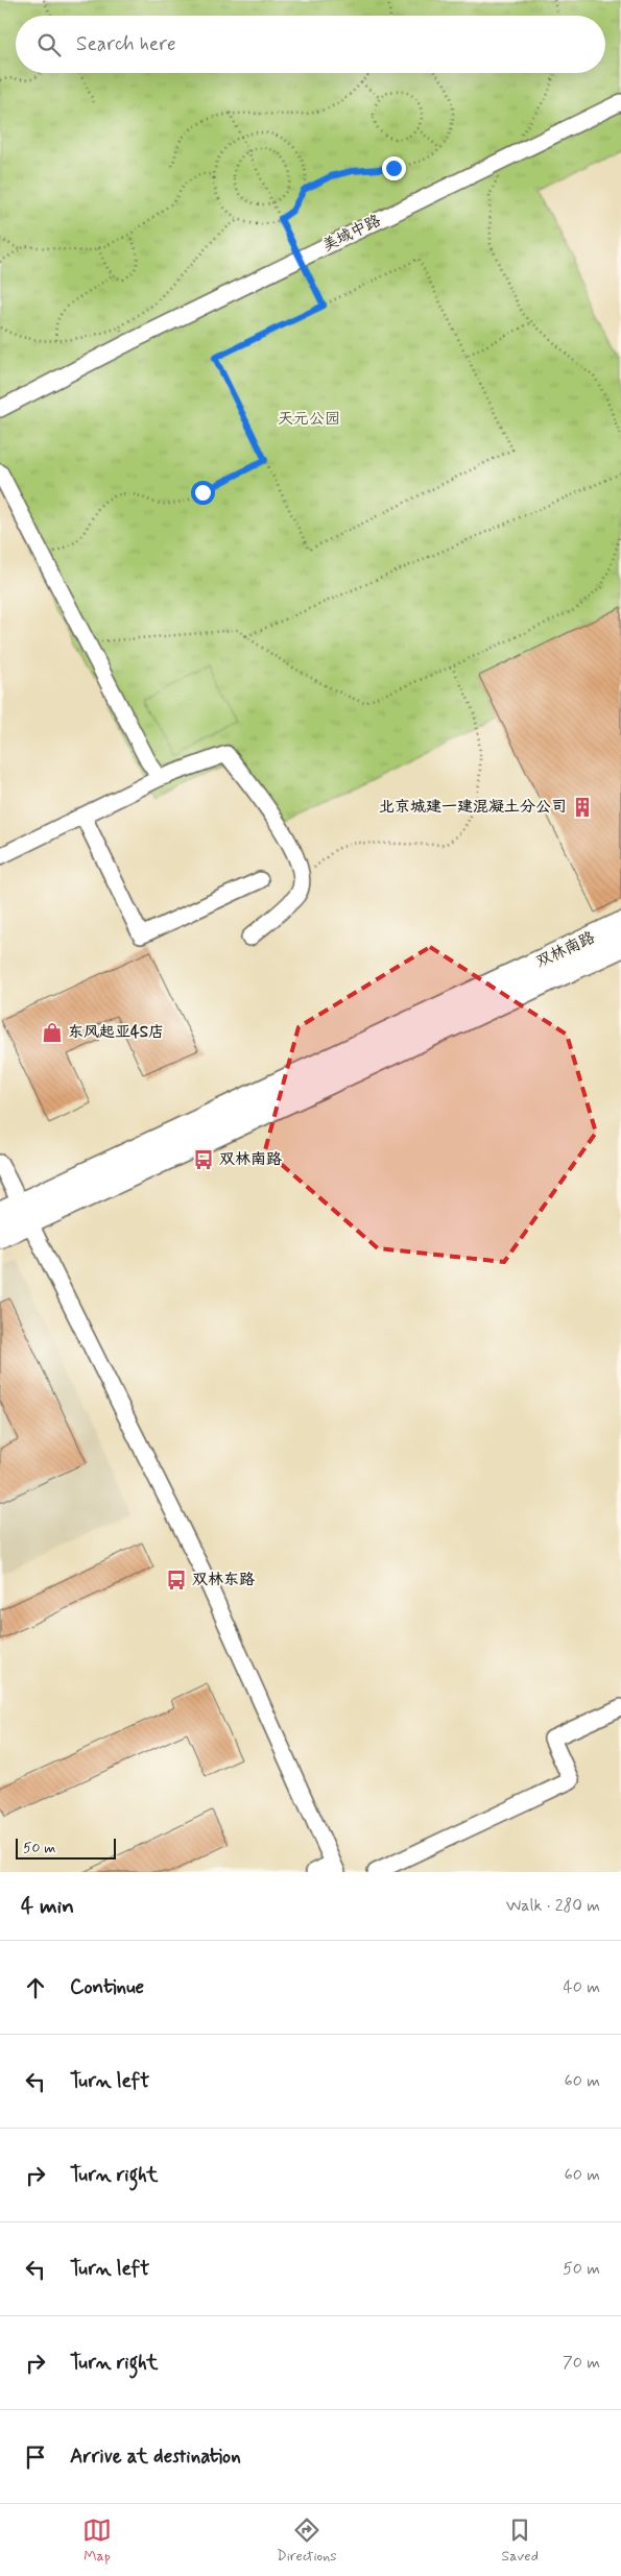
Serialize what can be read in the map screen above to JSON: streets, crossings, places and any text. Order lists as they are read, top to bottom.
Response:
{
  "streets": {
    "street": ["美域中路", "双林南路"]
  },
  "parks": ["天元公园"],
  "places": {
    "building": ["北京城建一建混凝土分公司"],
    "shop": ["东风起亚4S店"],
    "bus stop": ["双林南路", "双林东路"]
  },
  "scale_bar": "50 m",
  "page": {
    "search": "Search here",
    "scale": "50 m",
    "heading": ["4 min", "Walk · 280 m"],
    "list": [
      ["Continue", "40 m"],
      ["Turn left", "60 m"],
      ["Turn right", "60 m"],
      ["Turn left", "50 m"],
      ["Turn right", "70 m"],
      "Arrive at destination"
    ],
    "nav": ["Map", "Directions", "Saved"]
  }
}
